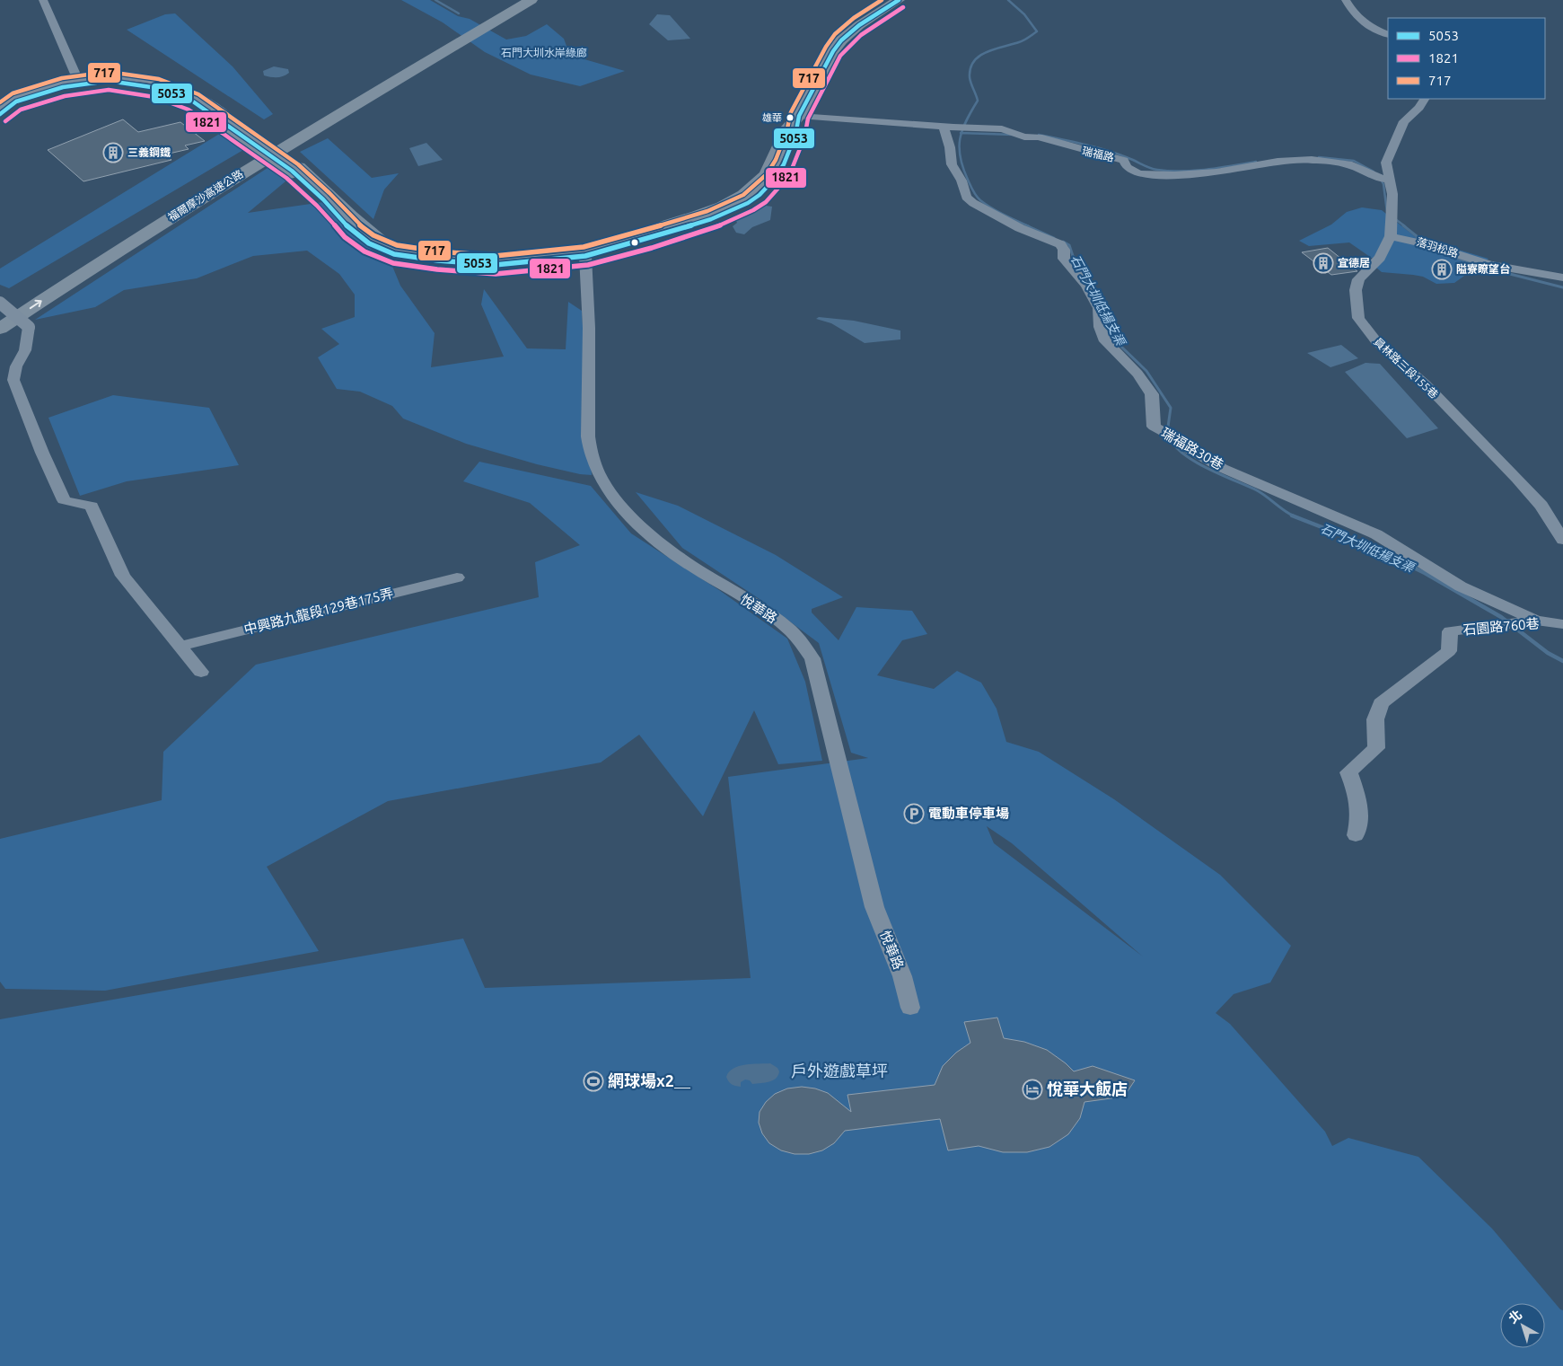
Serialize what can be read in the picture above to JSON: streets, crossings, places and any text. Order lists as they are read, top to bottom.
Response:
{
  "streets": {
    "highway": ["福爾摩沙高速公路"],
    "street": [
      "瑞福路",
      "落羽松路",
      "員林路三段155巷",
      "瑞福路30巷",
      "悅華路",
      "中興路九龍段129巷175弄",
      "石園路760巷"
    ]
  },
  "crossings": [
    ["瑞福路", "員林路三段155巷"],
    ["瑞福路", "瑞福路30巷"],
    ["落羽松路", "員林路三段155巷"],
    ["瑞福路30巷", "石園路760巷"]
  ],
  "water": ["石門大圳低揚支渠"],
  "parks": ["石門大圳水岸綠廊", "戶外遊戲草坪"],
  "places": {
    "other": ["雄華"],
    "building": ["三義鋼鐵", "宜德居", "隘寮瞭望台"],
    "parking": ["電動車停車場"],
    "sports": ["網球場x2＿"],
    "hotel": ["悅華大飯店"]
  },
  "lines": ["transit line 5053", "transit line 717", "transit line 1821"],
  "legend": ["5053", "1821", "717"],
  "north": "top left"
}
